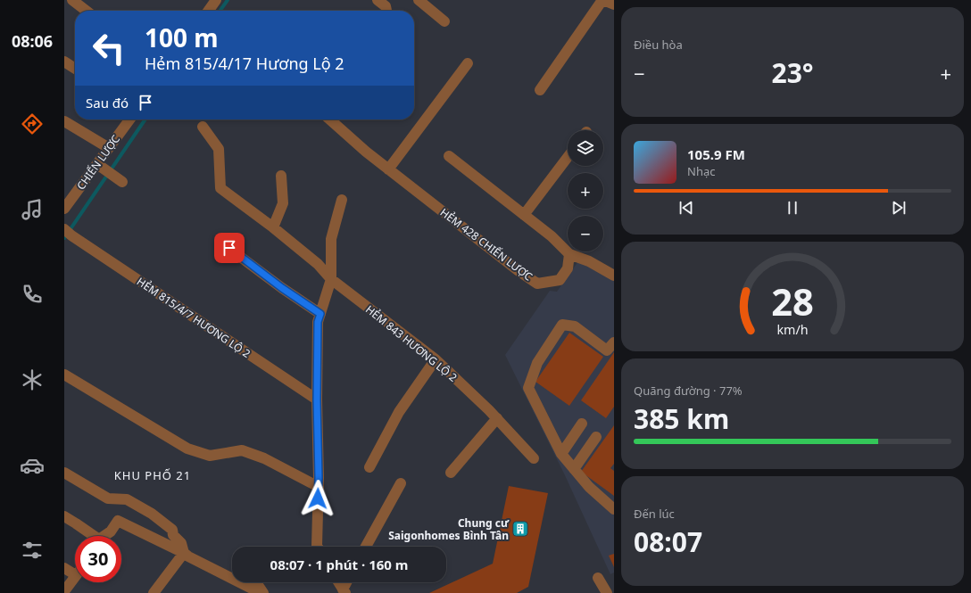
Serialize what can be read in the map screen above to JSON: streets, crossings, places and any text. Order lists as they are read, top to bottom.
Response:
{
  "streets": {
    "street": [
      "CHIẾN LƯỢC",
      "HẺM 428 CHIẾN LƯỢC",
      "HẺM 815/4/7 HƯƠNG LỘ 2",
      "HẺM 843 HƯƠNG LỘ 2"
    ]
  },
  "districts": ["KHU PHỐ 21"],
  "places": {
    "building": ["Chung cư Saigonhomes Bình Tân"]
  },
  "page": {
    "tabs": "08:06",
    "tile": [
      "Điều hòa",
      ["Quãng đường · 77%", "385 km"],
      ["Đến lúc", "08:07"]
    ],
    "turn": ["100 m", "Hẻm 815/4/17 Hương Lộ 2"],
    "heat": ["−", "23°", "+"],
    "then": "Sau đó",
    "map_buttons": ["+", "−"],
    "song": ["105.9 FM", "Nhạc"],
    "limit": "30",
    "trip": "08:07 · 1 phút · 160 m",
    "gauge": ["28", "km/h"]
  }
}
